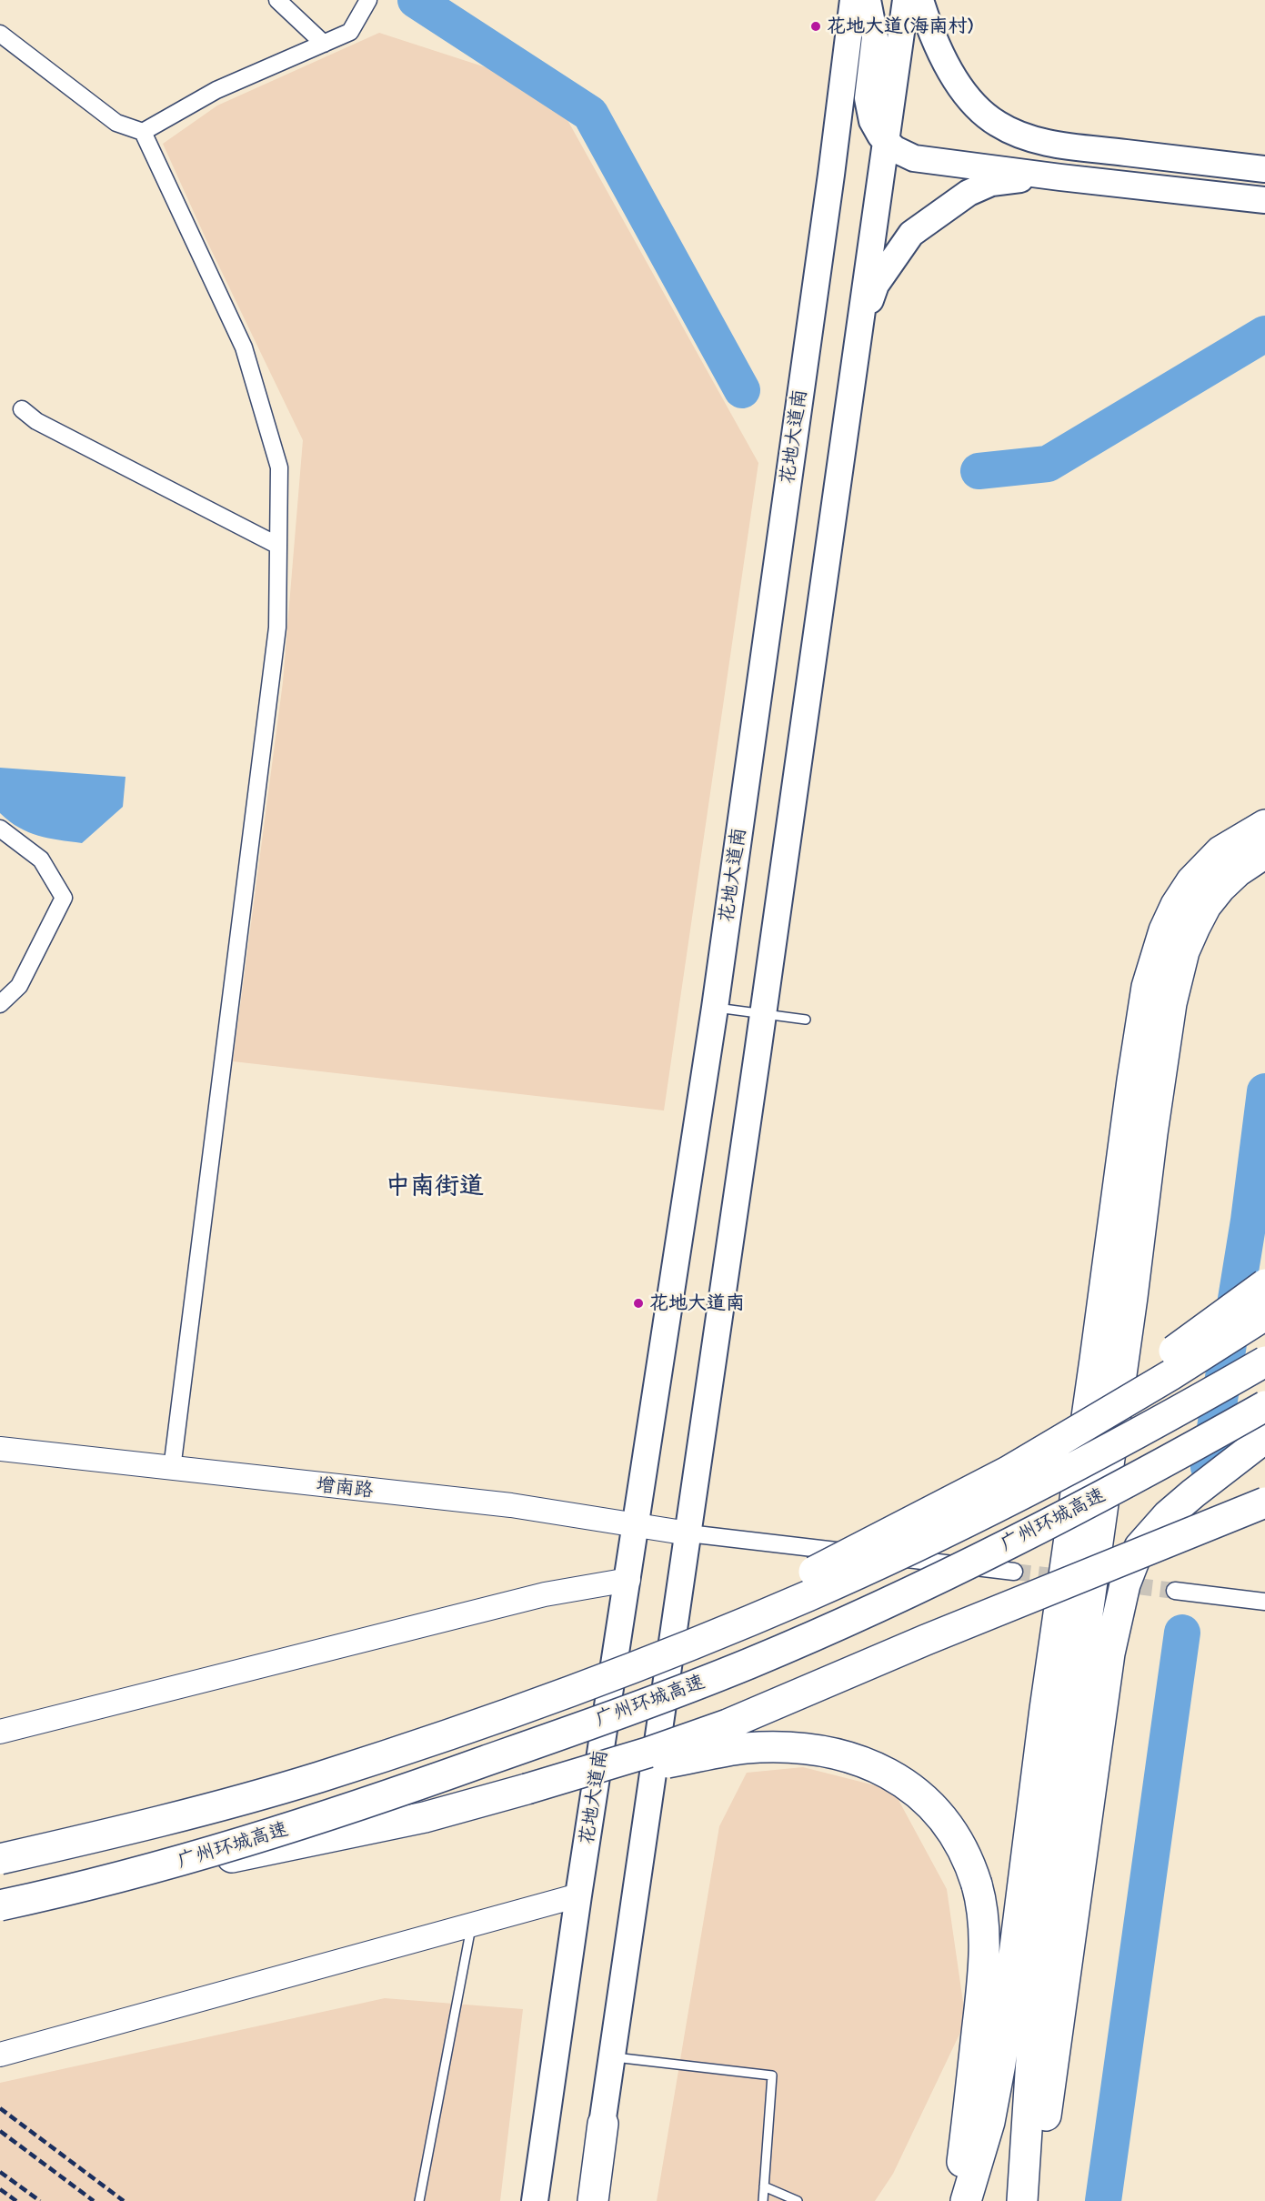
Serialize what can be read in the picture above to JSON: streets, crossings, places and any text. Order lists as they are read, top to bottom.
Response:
{
  "streets": {
    "highway": ["广州环城高速"],
    "main road": ["花地大道南"],
    "street": ["增南路"]
  },
  "crossings": [
    ["花地大道南", "增南路"]
  ],
  "districts": ["中南街道"],
  "places": ["花地大道(海南村)", "花地大道南"]
}
